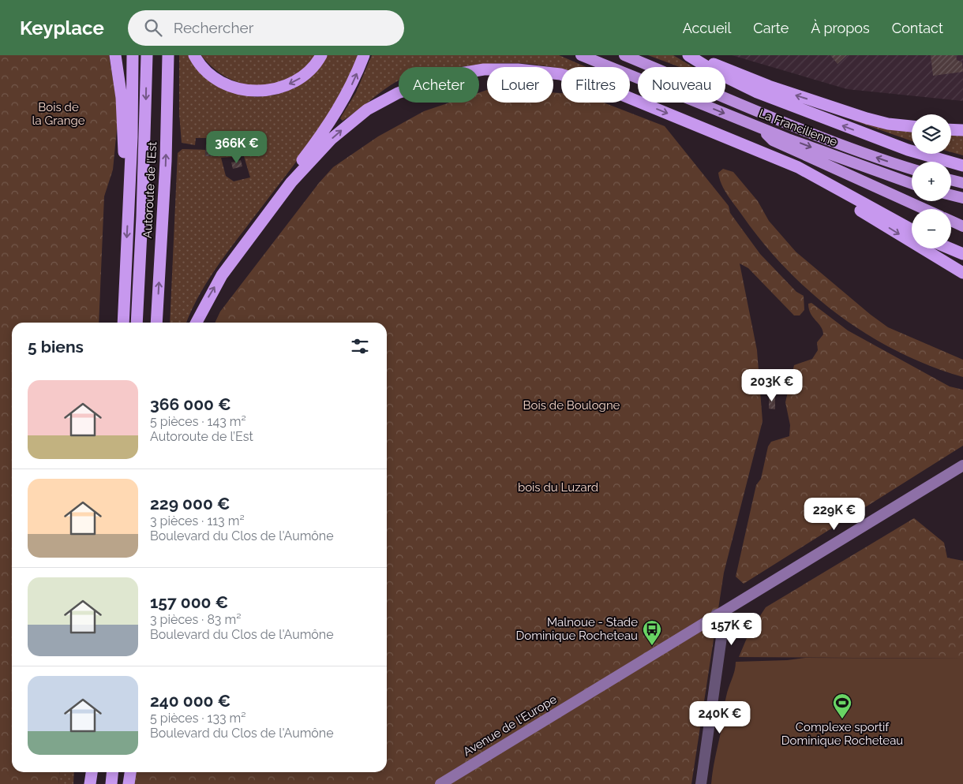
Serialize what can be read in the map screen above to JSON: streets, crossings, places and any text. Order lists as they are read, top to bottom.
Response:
{
  "streets": {
    "highway": ["La Francilienne", "Autoroute de l’Est"],
    "main road": ["Avenue de l'Europe"]
  },
  "parks": ["Bois de la Grange", "Bois de Boulogne", "bois du Luzard"],
  "places": {
    "bus stop": ["Malnoue - Stade Dominique Rocheteau"],
    "sports": ["Complexe sportif Dominique Rocheteau"]
  },
  "page": {
    "header": "Keyplace",
    "search": "Rechercher",
    "nav": [
      "Accueil",
      "Carte",
      "À propos",
      "Contact"
    ],
    "chip": [
      "Acheter",
      "Louer",
      "Filtres",
      "Nouveau"
    ],
    "map_buttons": ["+", "−"],
    "price": [
      "366K €",
      "203K €",
      "229K €",
      "157K €",
      "240K €"
    ],
    "heading": "5 biens",
    "list": [
      {
        "name": "366 000 €",
        "note": "5 pièces · 143 m² · Autoroute de l’Est"
      },
      {
        "name": "229 000 €",
        "note": "3 pièces · 113 m² · Boulevard du Clos de l'Aumône"
      },
      {
        "name": "157 000 €",
        "note": "3 pièces · 83 m² · Boulevard du Clos de l'Aumône"
      },
      {
        "name": "240 000 €",
        "note": "5 pièces · 133 m² · Boulevard du Clos de l'Aumône"
      }
    ]
  }
}
